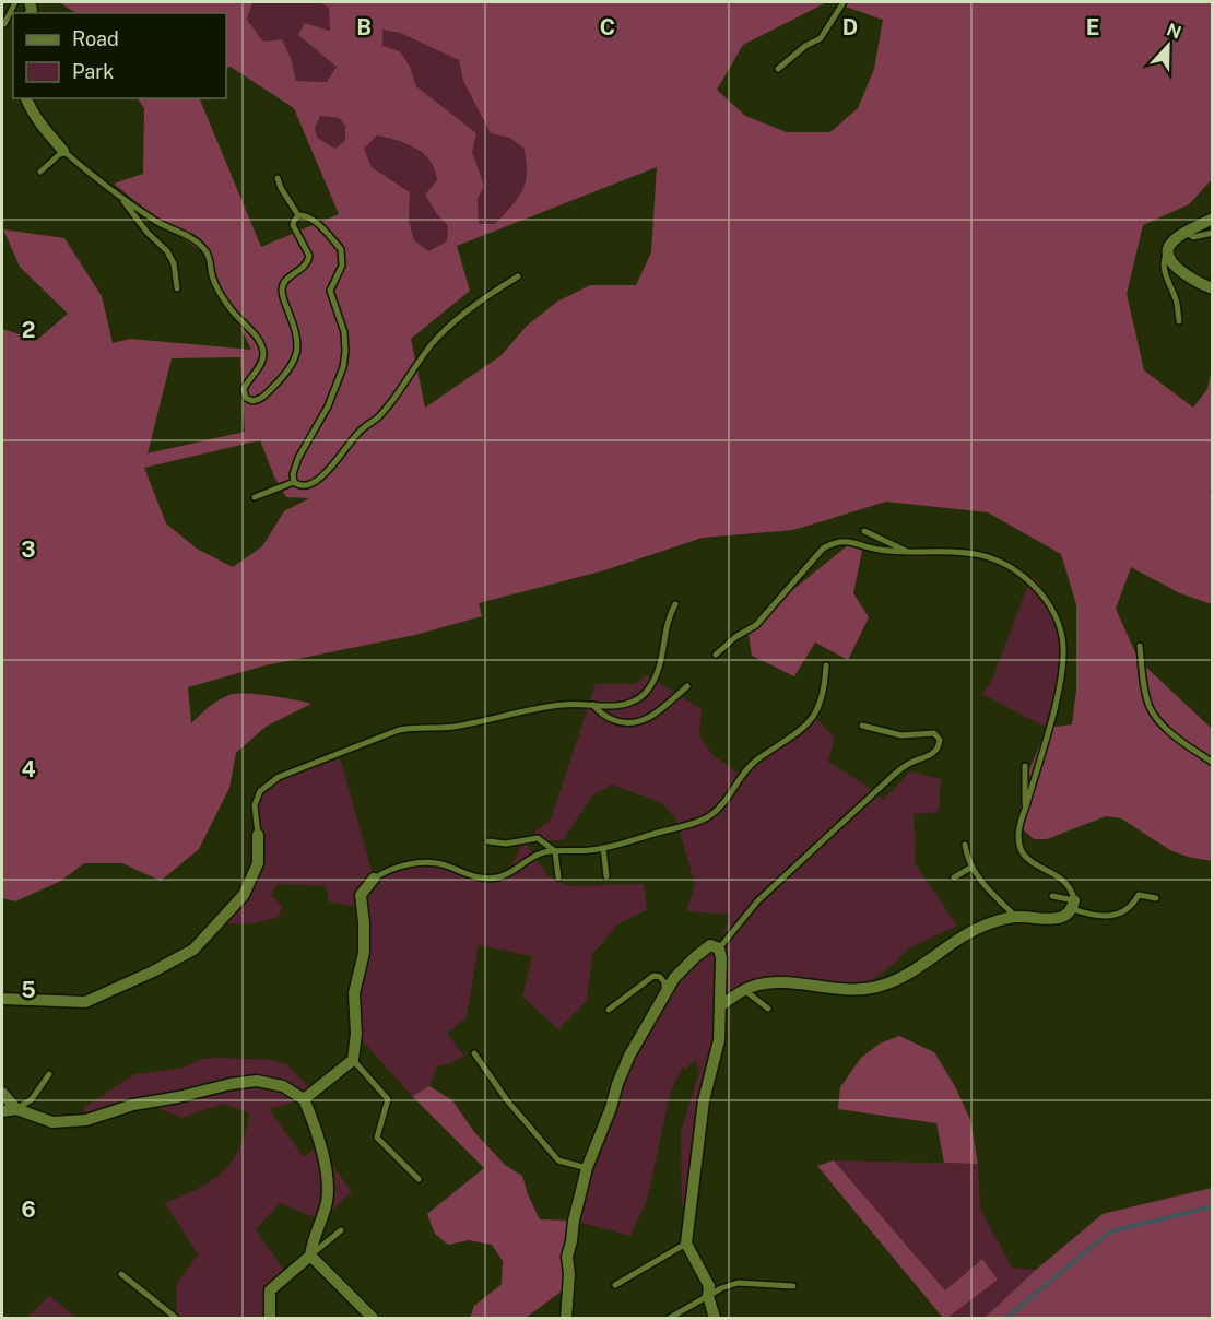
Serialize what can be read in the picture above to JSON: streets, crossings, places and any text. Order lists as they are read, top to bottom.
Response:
{
  "legend": ["Road", "Park"],
  "north": "top",
  "grid": {
    "columns": [
      "B",
      "C",
      "D",
      "E"
    ],
    "rows": [
      "2",
      "3",
      "4",
      "5",
      "6"
    ]
  }
}
